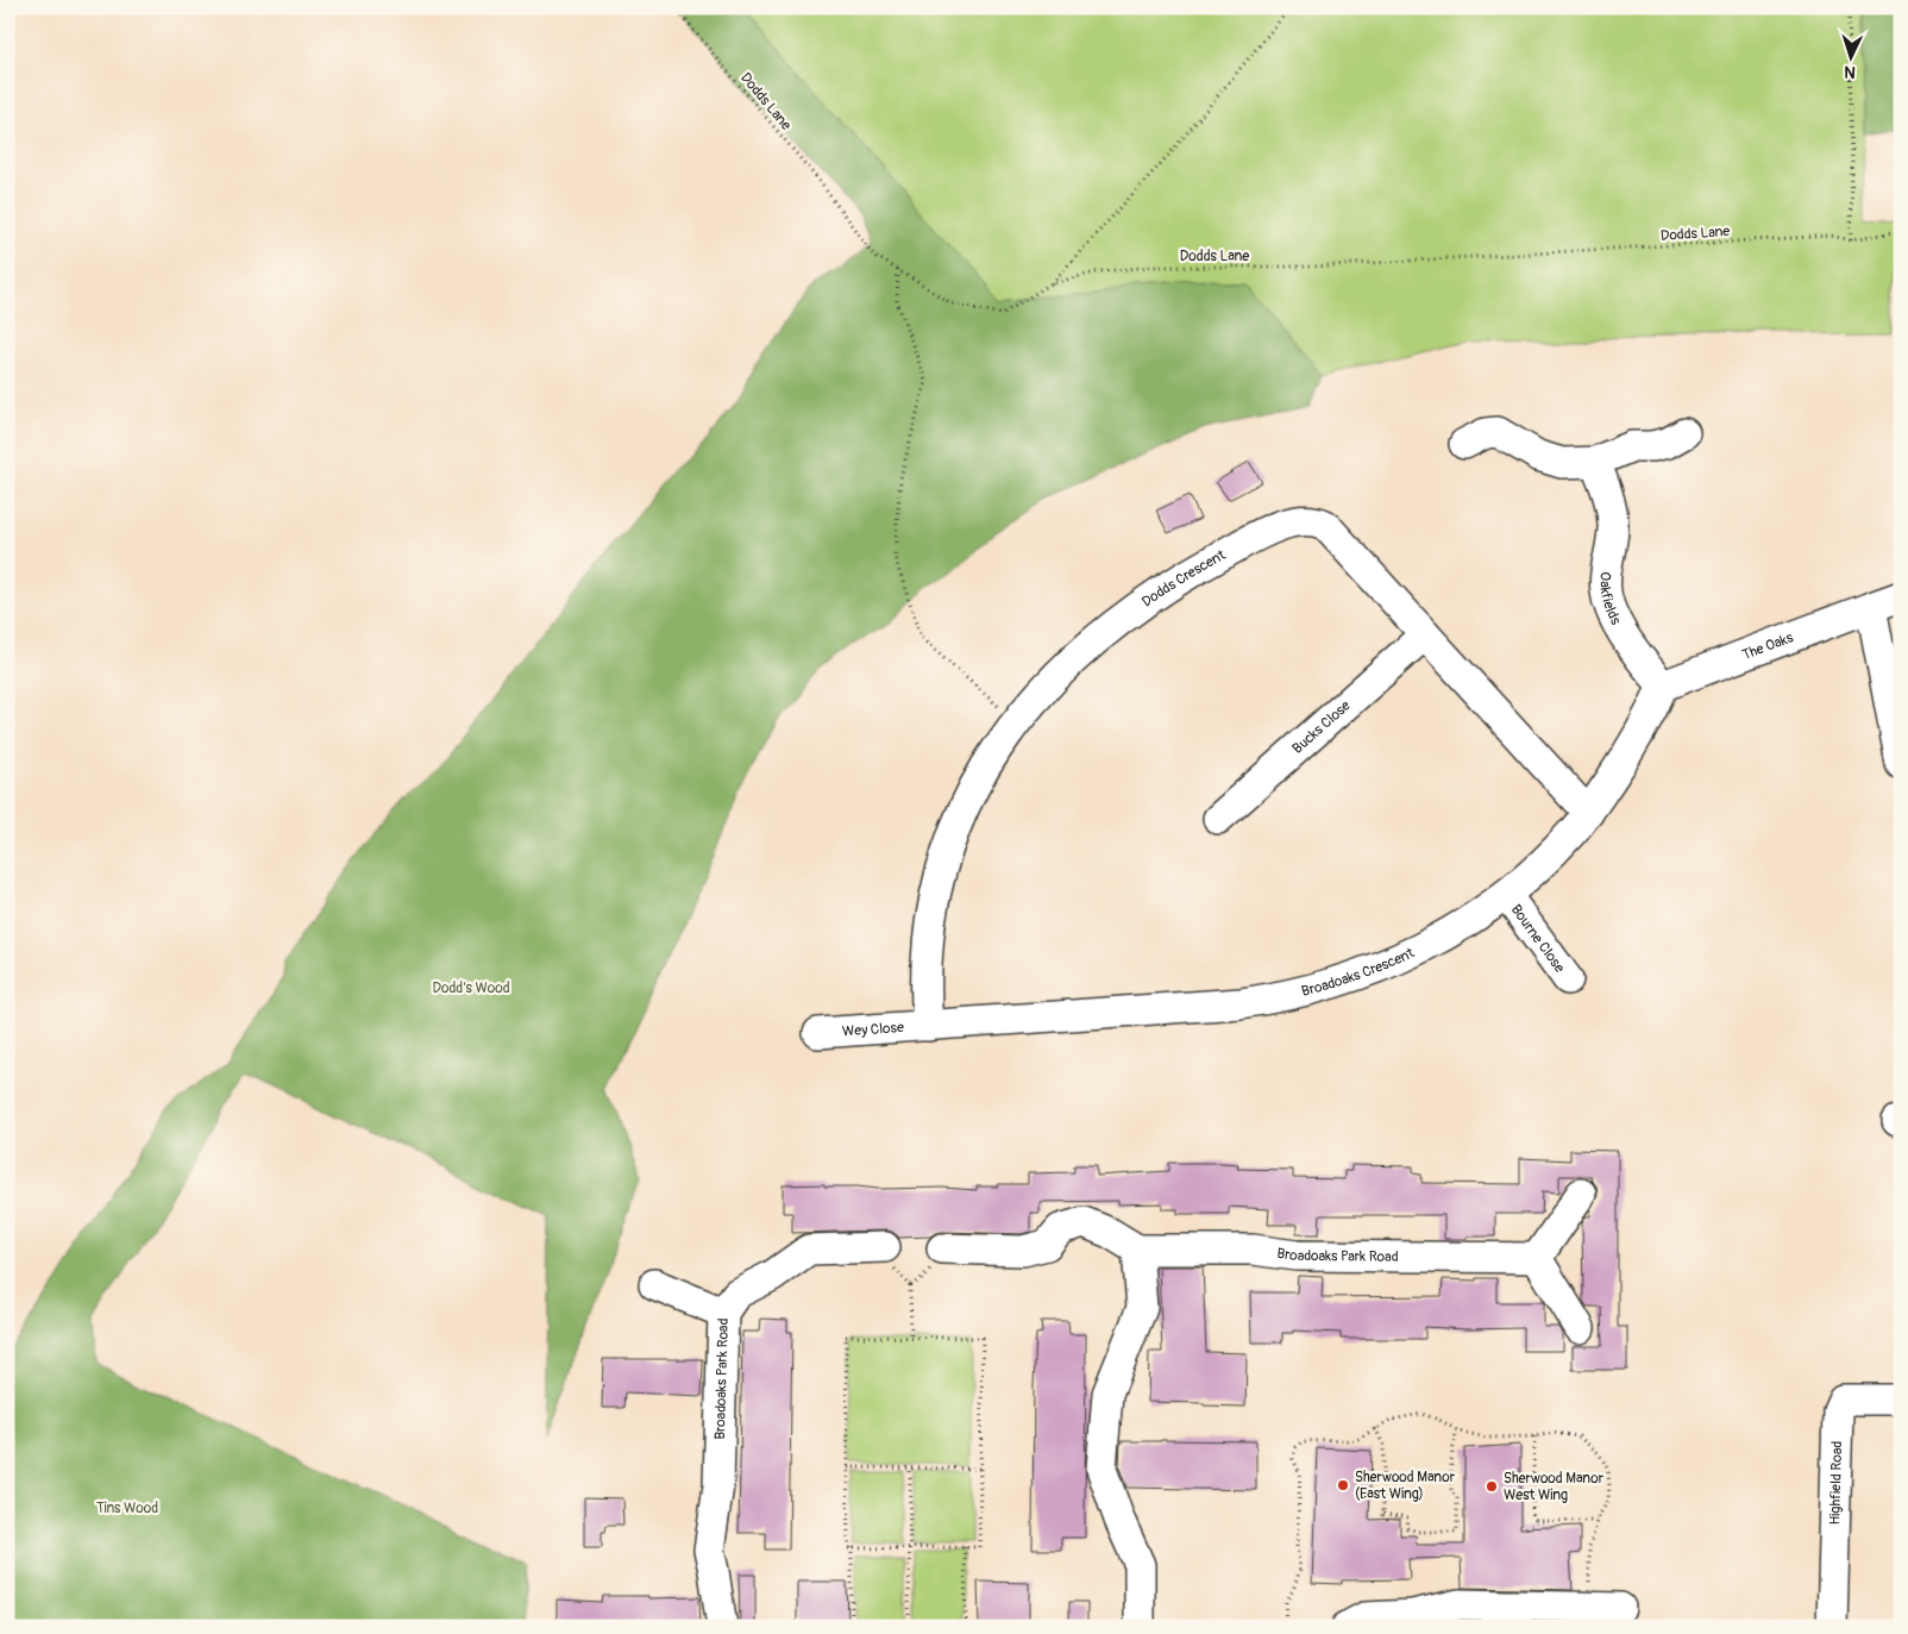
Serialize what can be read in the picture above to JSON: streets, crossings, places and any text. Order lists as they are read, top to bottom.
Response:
{
  "streets": {
    "street": [
      "Dodds Crescent",
      "Oakfields",
      "The Oaks",
      "Bucks Close",
      "Bourne Close",
      "Broadoaks Crescent",
      "Wey Close",
      "Broadoaks Park Road",
      "Highfield Road"
    ],
    "path": ["Dodds Lane"]
  },
  "crossings": [
    ["Dodds Crescent", "Bucks Close"],
    ["Dodds Crescent", "Broadoaks Crescent"],
    ["Dodds Crescent", "Wey Close"],
    ["Oakfields", "The Oaks"],
    ["Oakfields", "Broadoaks Crescent"],
    ["The Oaks", "Broadoaks Crescent"],
    ["Bourne Close", "Broadoaks Crescent"],
    ["Broadoaks Crescent", "Wey Close"]
  ],
  "parks": ["Dodd's Wood", "Tins Wood"],
  "places": ["Sherwood Manor (East Wing)", "Sherwood Manor West Wing"],
  "north": "bottom"
}
